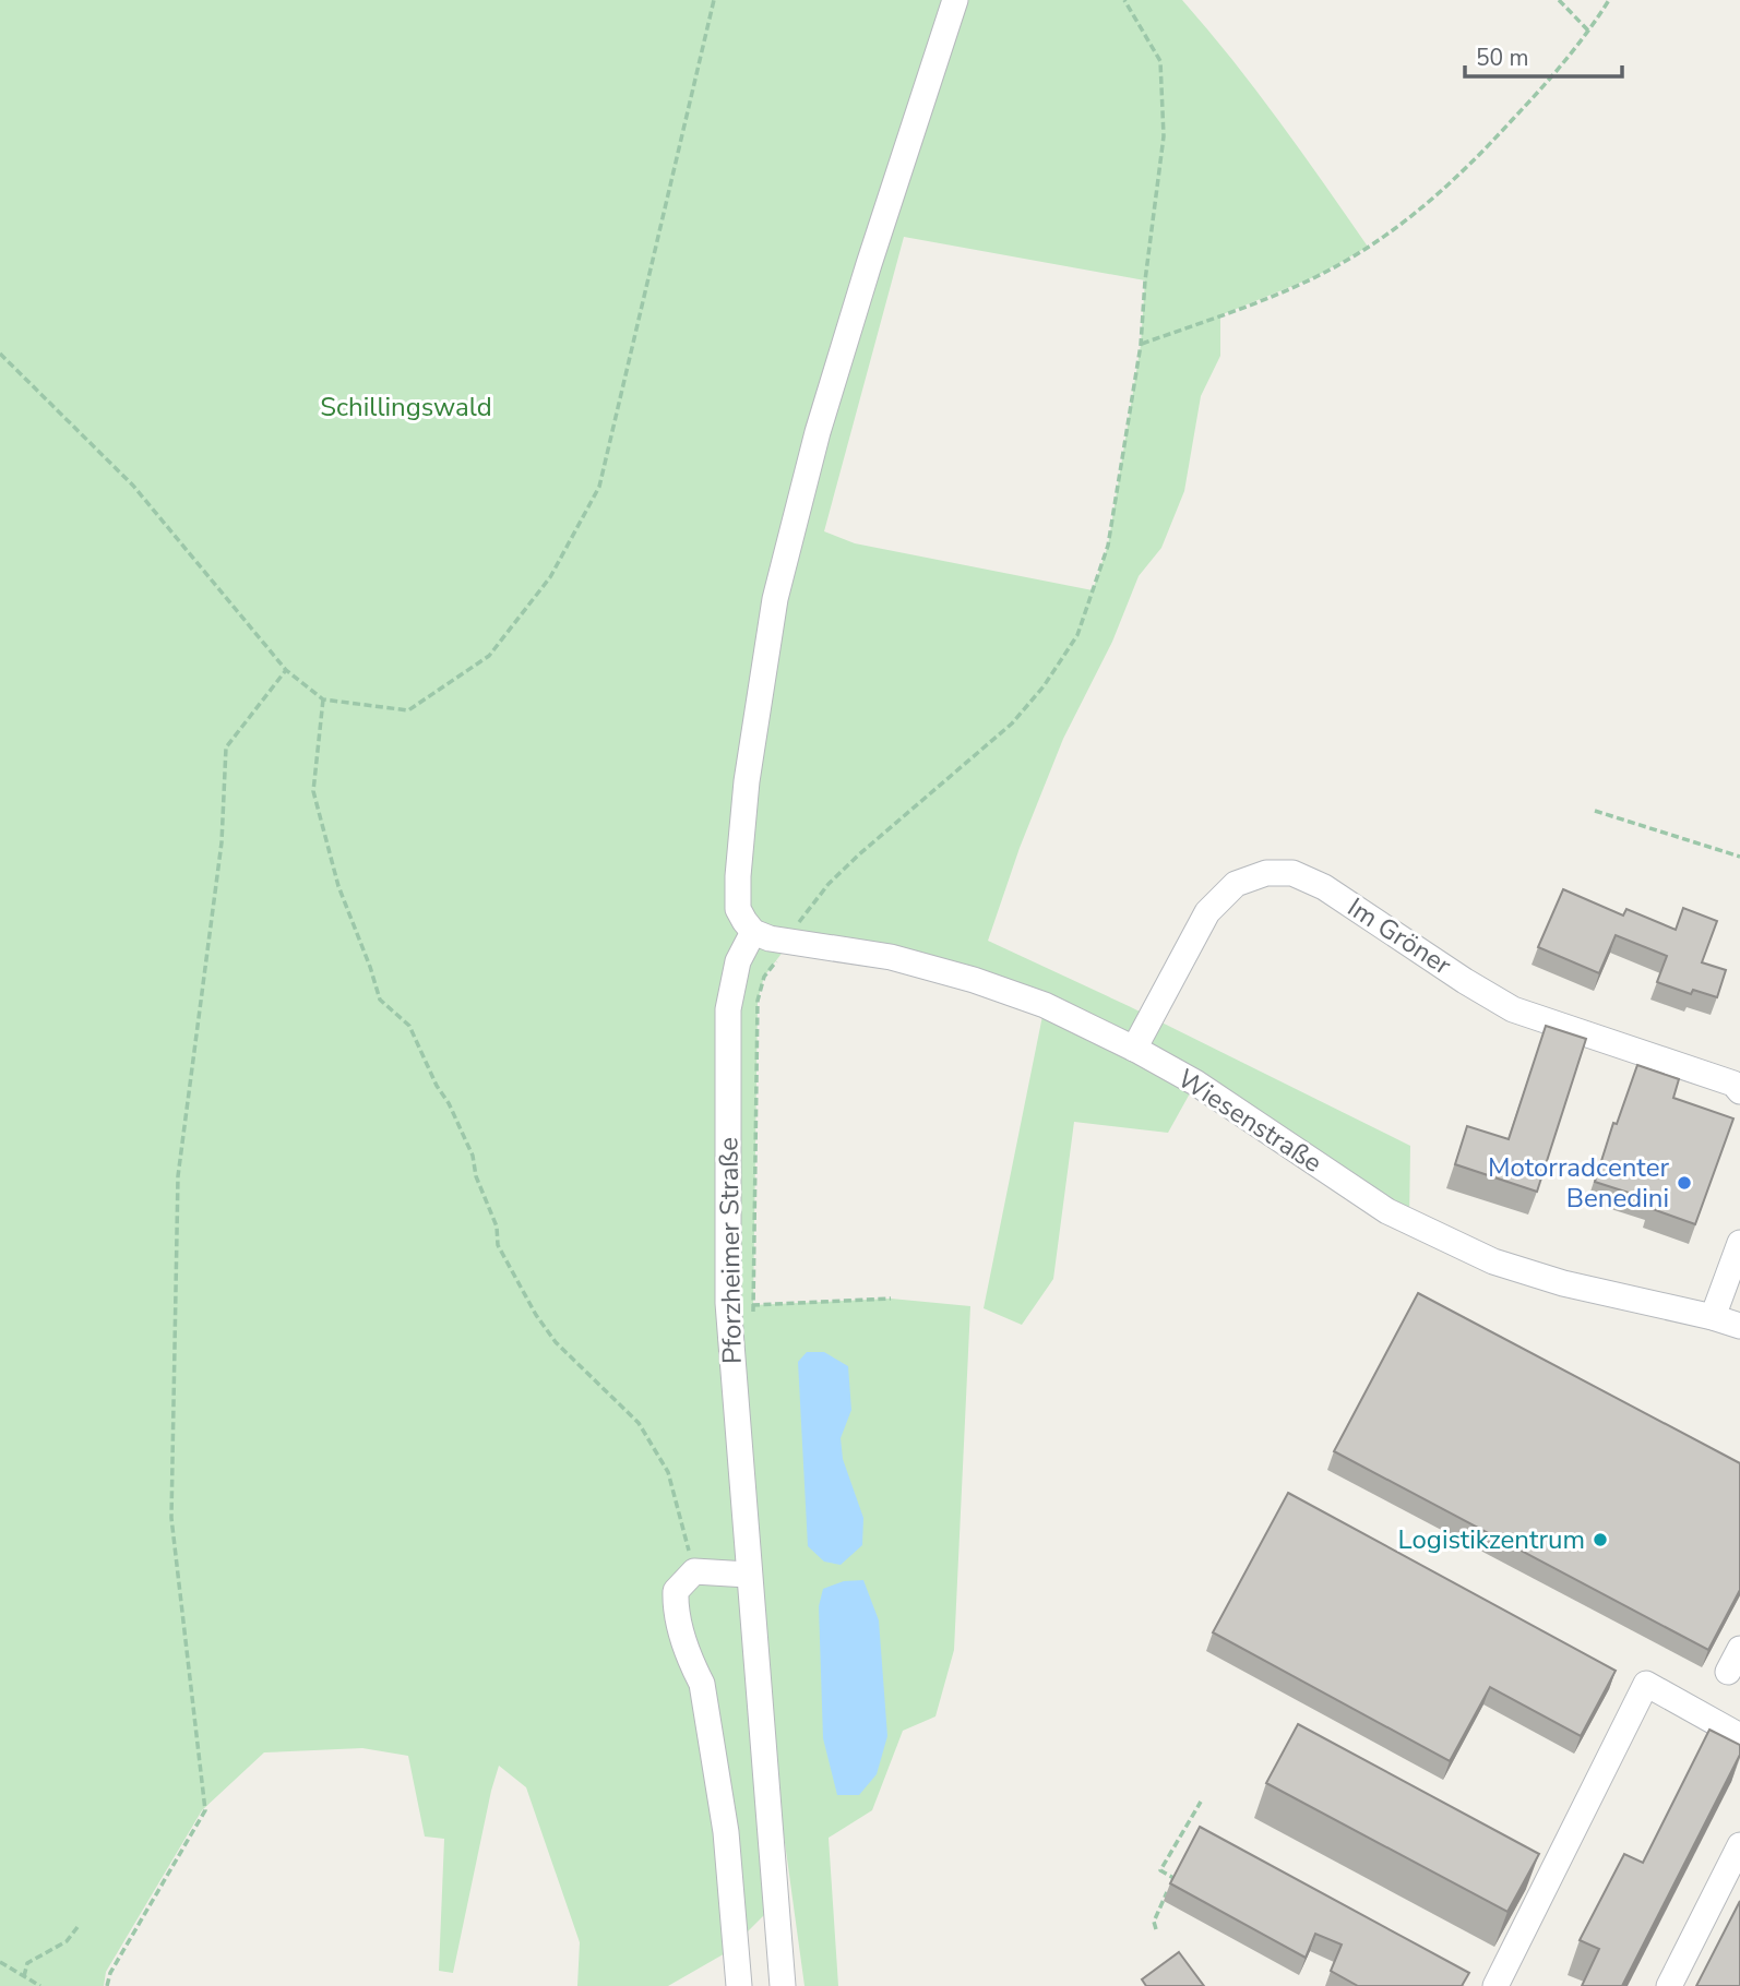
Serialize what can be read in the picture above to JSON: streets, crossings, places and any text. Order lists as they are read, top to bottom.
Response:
{
  "streets": {
    "street": ["Im Gröner", "Wiesenstraße", "Pforzheimer Straße"]
  },
  "crossings": [
    ["Im Gröner", "Wiesenstraße"],
    ["Wiesenstraße", "Pforzheimer Straße"]
  ],
  "parks": ["Schillingswald"],
  "places": ["Motorradcenter Benedini", "Logistikzentrum"],
  "scale_bar": "50 m"
}
